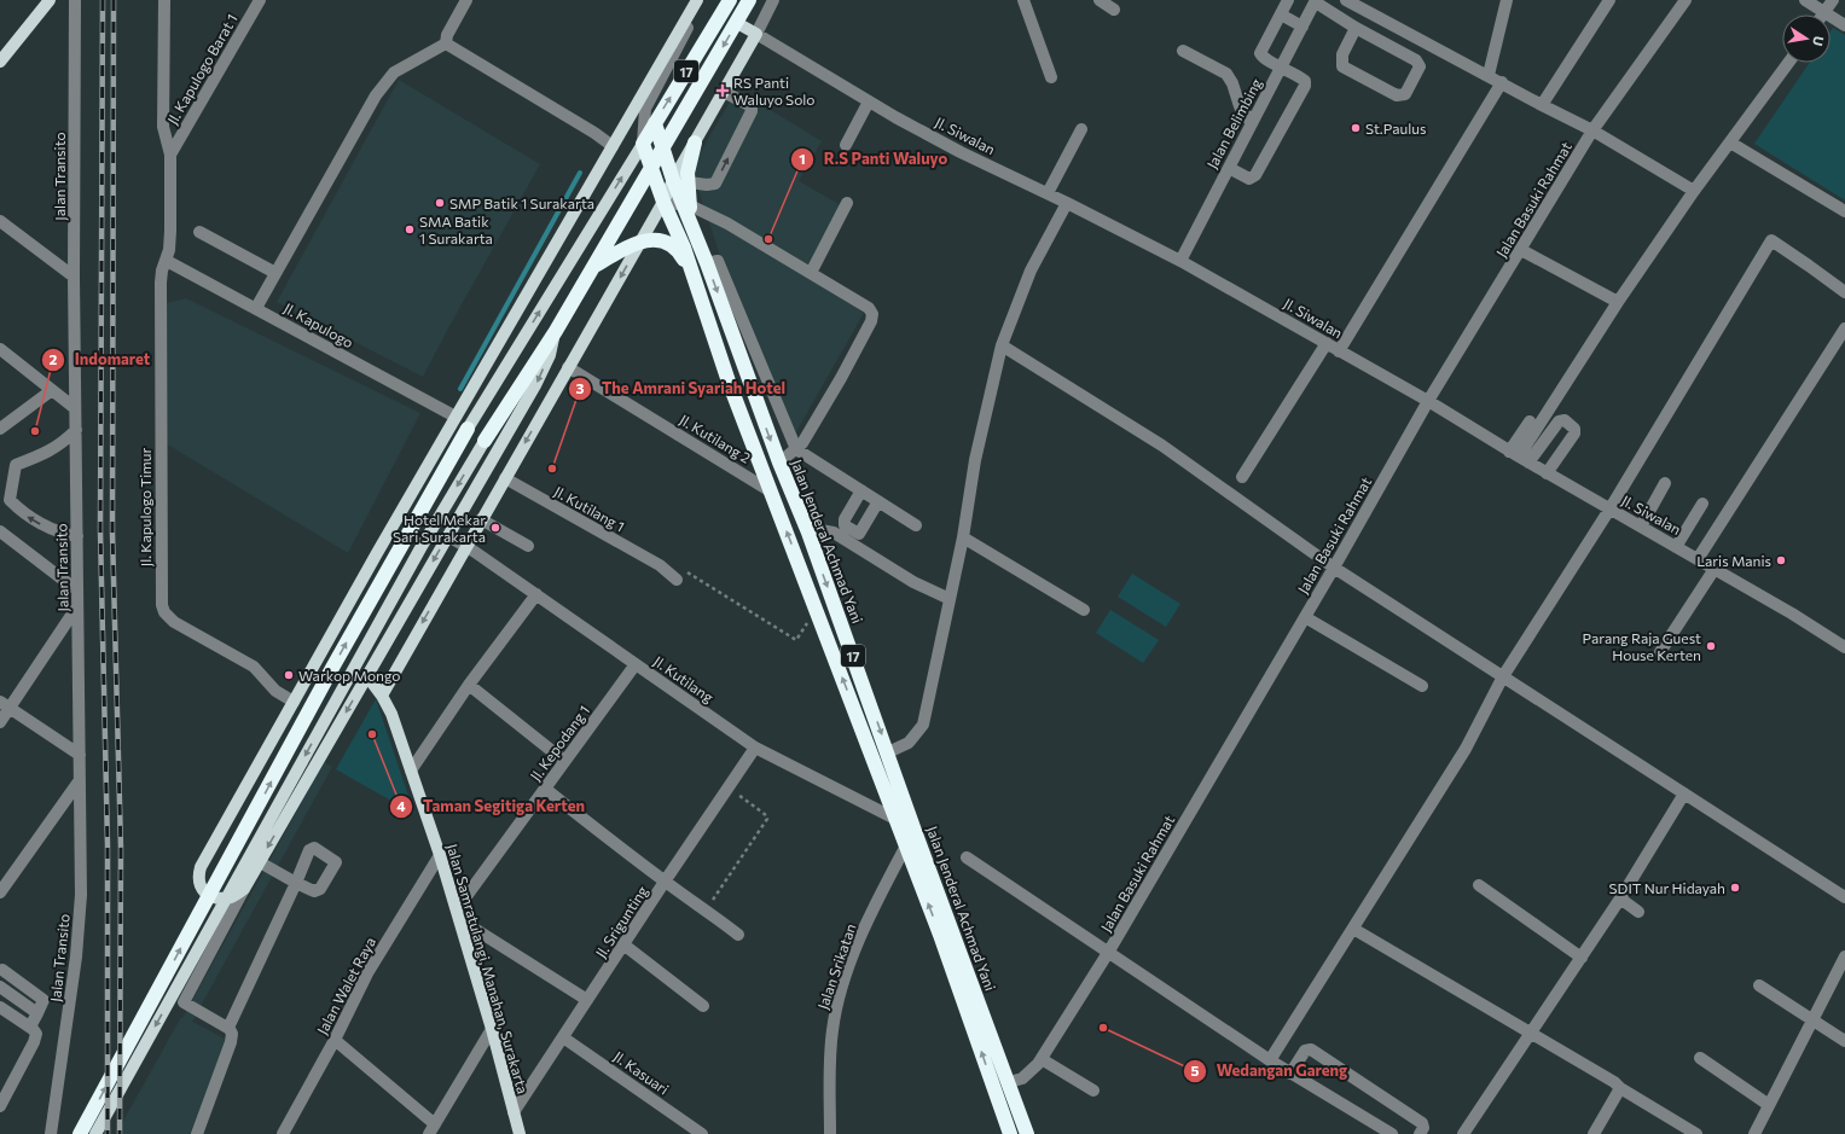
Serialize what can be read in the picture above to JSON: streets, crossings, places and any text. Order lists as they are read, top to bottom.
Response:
{
  "streets": {
    "highway": ["17", "Jalan Jenderal Achmad Yani"],
    "main road": ["Jalan Samratulangi, Manahan, Surakarta"],
    "street": [
      "Jl. Kapulogo Barat 1",
      "Jalan Belimbing",
      "Jl. Siwalan",
      "Jalan Transito",
      "Jalan Basuki Rahmat",
      "Jl. Kapulogo",
      "Jl. Kutilang 2",
      "Jl. Kapulogo Timur",
      "Jl. Kutilang 1",
      "Jl. Kutilang",
      "Jl. Kepodang 1",
      "Jl. Srigunting",
      "Jalan Srikatan",
      "Jalan Walet Raya",
      "Jl. Kasuari"
    ]
  },
  "crossings": [
    ["Jl. Kapulogo Barat 1", "Jl. Kapulogo Timur"],
    ["17", "Jalan Jenderal Achmad Yani"],
    ["Jalan Belimbing", "Jl. Siwalan"],
    ["Jl. Siwalan", "Jalan Basuki Rahmat"],
    ["Jl. Kapulogo", "Jl. Kapulogo Timur"],
    ["Jl. Kutilang 2", "Jalan Jenderal Achmad Yani"],
    ["Jalan Jenderal Achmad Yani", "Jl. Kutilang"],
    ["Jalan Jenderal Achmad Yani", "Jalan Srikatan"],
    ["Jl. Kutilang", "Jl. Kepodang 1"],
    ["Jl. Kutilang", "Jl. Srigunting"],
    ["Jl. Kepodang 1", "Jalan Samratulangi, Manahan, Surakarta"],
    ["Jl. Srigunting", "Jalan Samratulangi, Manahan, Surakarta"],
    ["Jl. Srigunting", "Jl. Kasuari"],
    ["Jalan Samratulangi, Manahan, Surakarta", "Jalan Walet Raya"]
  ],
  "places": {
    "health": ["RS Panti Waluyo Solo"],
    "other": [
      "St.Paulus",
      "SMP Batik 1 Surakarta",
      "SMA Batik 1 Surakarta",
      "R.S Panti Waluyo",
      "Indomaret",
      "The Amrani Syariah Hotel",
      "Hotel Mekar Sari Surakarta",
      "Laris Manis",
      "Parang Raja Guest House Kerten",
      "Warkop Mongo",
      "Taman Segitiga Kerten",
      "SDIT Nur Hidayah",
      "Wedangan Gareng"
    ]
  },
  "north": "right"
}
